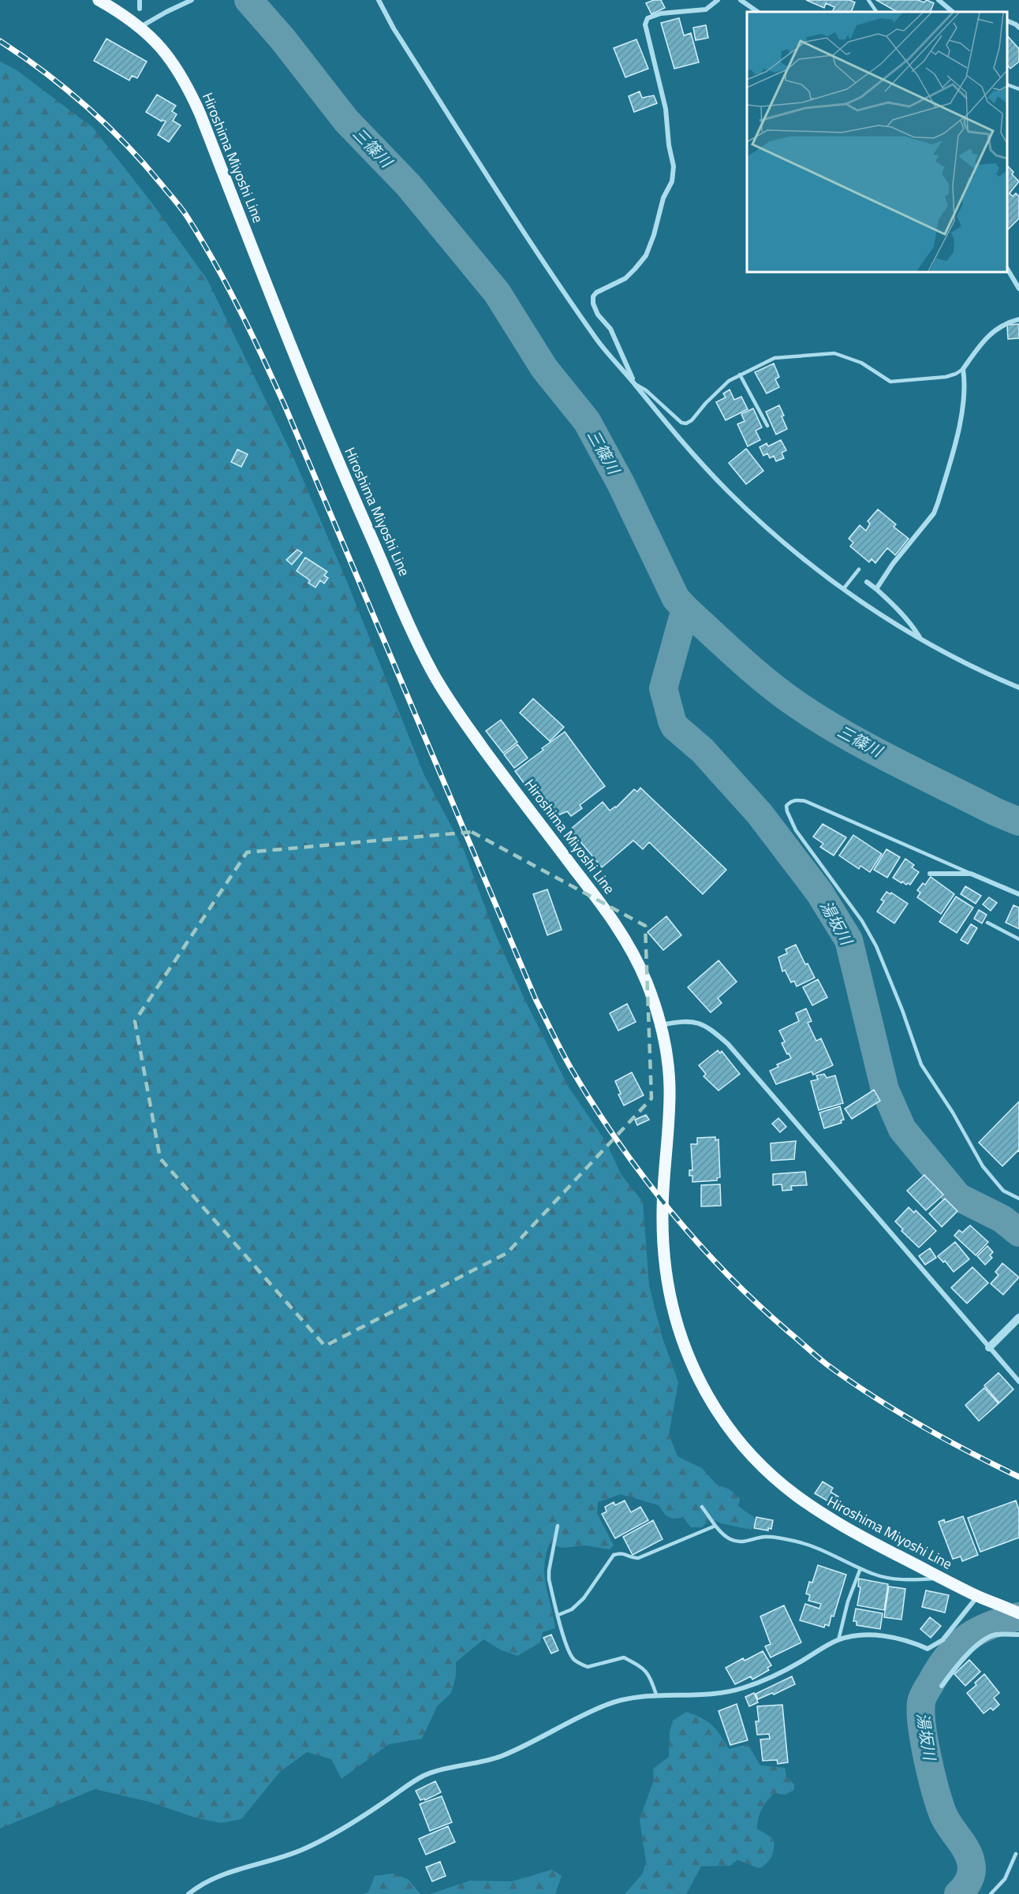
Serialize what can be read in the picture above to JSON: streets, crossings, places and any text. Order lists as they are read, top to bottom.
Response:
{
  "streets": {
    "main road": ["Hiroshima Miyoshi Line"]
  },
  "water": ["三篠川", "湯坂川"]
}
